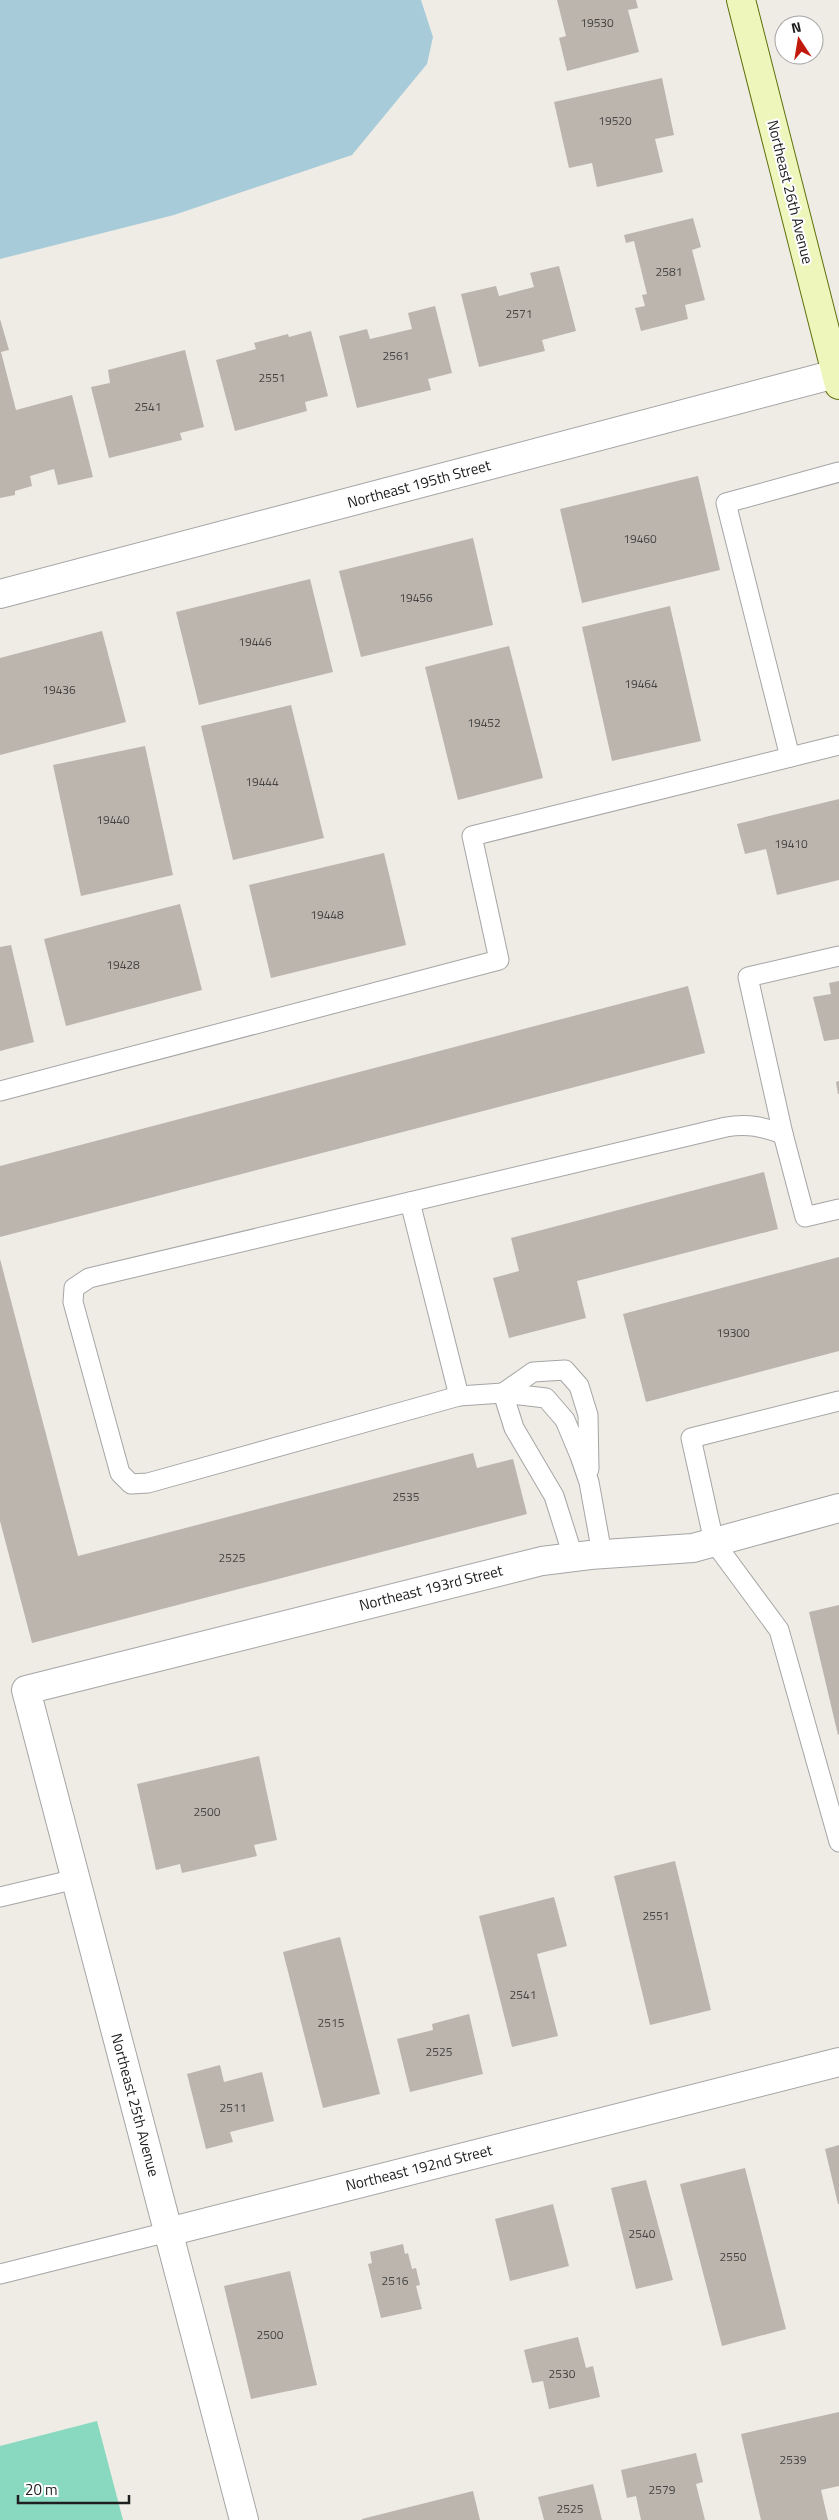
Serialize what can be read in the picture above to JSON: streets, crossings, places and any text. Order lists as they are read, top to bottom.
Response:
{
  "streets": {
    "street": [
      "Northeast 26th Avenue",
      "Northeast 195th Street",
      "Northeast 193rd Street",
      "Northeast 25th Avenue",
      "Northeast 192nd Street"
    ]
  },
  "crossings": [
    ["Northeast 26th Avenue", "Northeast 195th Street"],
    ["Northeast 193rd Street", "Northeast 25th Avenue"],
    ["Northeast 25th Avenue", "Northeast 192nd Street"]
  ],
  "house_numbers": [
    "19530",
    "19520",
    "2581",
    "2571",
    "2561",
    "2551",
    "2541",
    "19460",
    "19456",
    "19446",
    "19464",
    "19436",
    "19452",
    "19444",
    "19440",
    "19410",
    "19448",
    "19428",
    "19300",
    "2535",
    "2525",
    "2500",
    "2551",
    "2541",
    "2515",
    "2525",
    "2511",
    "2540",
    "2550",
    "2516",
    "2500",
    "2530",
    "2539",
    "2579",
    "2525"
  ],
  "scale_bar": "20 m",
  "north": "top"
}
